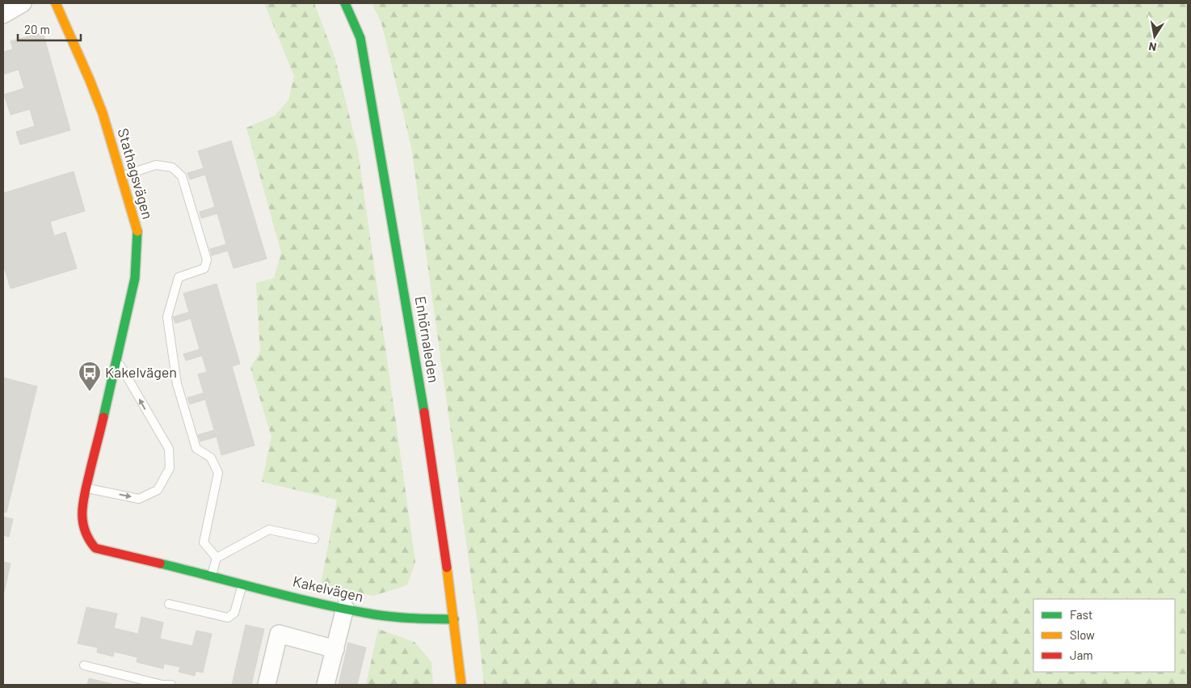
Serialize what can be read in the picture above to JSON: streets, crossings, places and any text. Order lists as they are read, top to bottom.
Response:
{
  "streets": {
    "street": ["Stathagsvägen", "Enhörnaleden", "Kakelvägen"]
  },
  "crossings": [
    ["Stathagsvägen", "Kakelvägen"],
    ["Enhörnaleden", "Kakelvägen"]
  ],
  "places": {
    "bus stop": ["Kakelvägen"]
  },
  "legend": ["Fast", "Slow", "Jam"],
  "scale_bar": "20 m",
  "north": "bottom"
}
